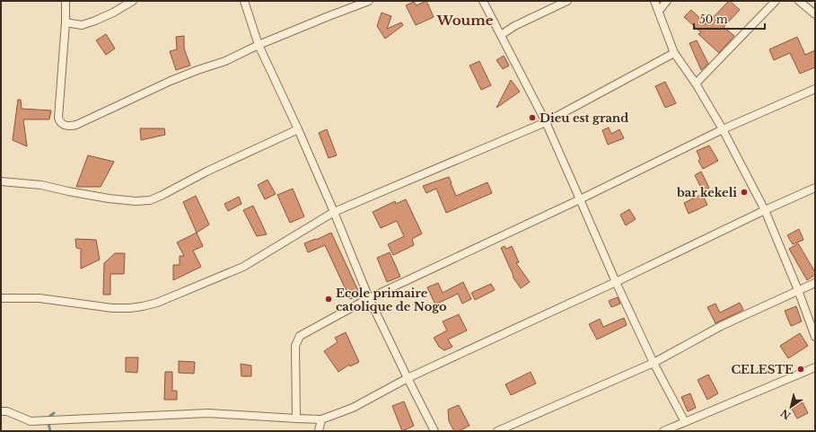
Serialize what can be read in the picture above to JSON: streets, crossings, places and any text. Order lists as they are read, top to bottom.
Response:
{
  "districts": ["Woume"],
  "places": [
    "Dieu est grand",
    "bar kekeli",
    "Ecole primaire catolique de Nogo",
    "CELESTE"
  ],
  "scale_bar": "50 m",
  "north": "bottom left"
}
